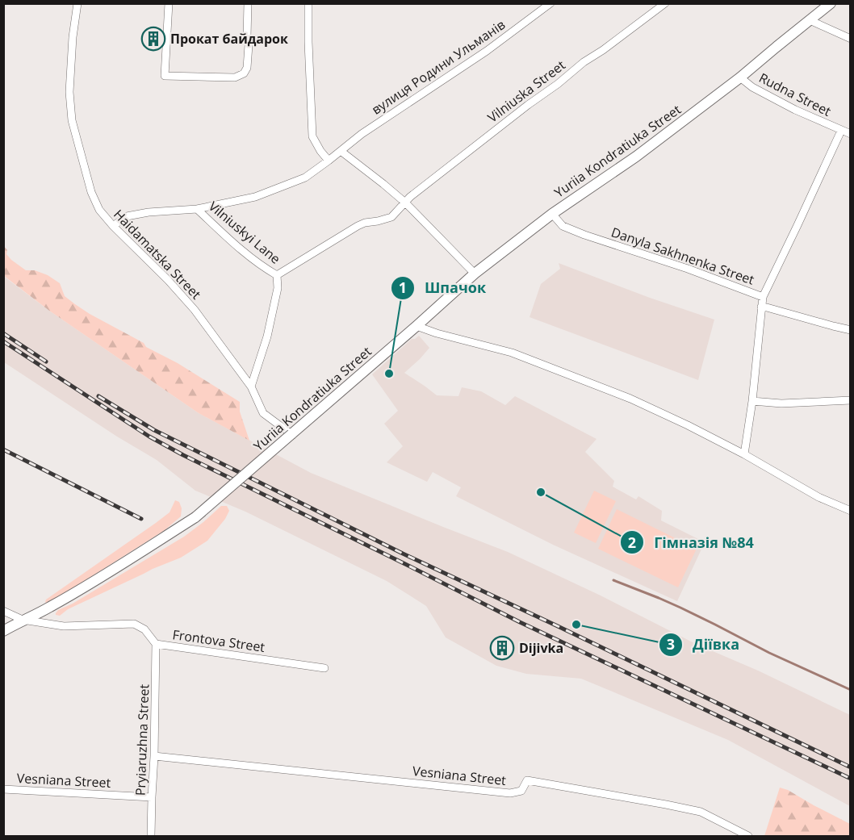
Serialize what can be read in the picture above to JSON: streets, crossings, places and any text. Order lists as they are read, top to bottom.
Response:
{
  "streets": {
    "street": [
      "вулиця Родини Ульманів",
      "Vilniuska Street",
      "Rudna Street",
      "Yuriia Kondratiuka Street",
      "Vilniuskyi Lane",
      "Haidamatska Street",
      "Danyla Sakhnenka Street",
      "Frontova Street",
      "Pryiaruzhna Street",
      "Vesniana Street"
    ]
  },
  "crossings": [
    ["вулиця Родини Ульманів", "Vilniuskyi Lane"],
    ["вулиця Родини Ульманів", "Haidamatska Street"],
    ["Vilniuska Street", "Vilniuskyi Lane"],
    ["Rudna Street", "Yuriia Kondratiuka Street"],
    ["Rudna Street", "Danyla Sakhnenka Street"],
    ["Yuriia Kondratiuka Street", "Haidamatska Street"],
    ["Yuriia Kondratiuka Street", "Danyla Sakhnenka Street"],
    ["Yuriia Kondratiuka Street", "Frontova Street"],
    ["Vilniuskyi Lane", "Haidamatska Street"],
    ["Frontova Street", "Pryiaruzhna Street"],
    ["Pryiaruzhna Street", "Vesniana Street"]
  ],
  "places": {
    "building": ["Прокат байдарок", "Dijivka"],
    "other": ["Шпачок", "Гімназія №84", "Діївка"]
  }
}
